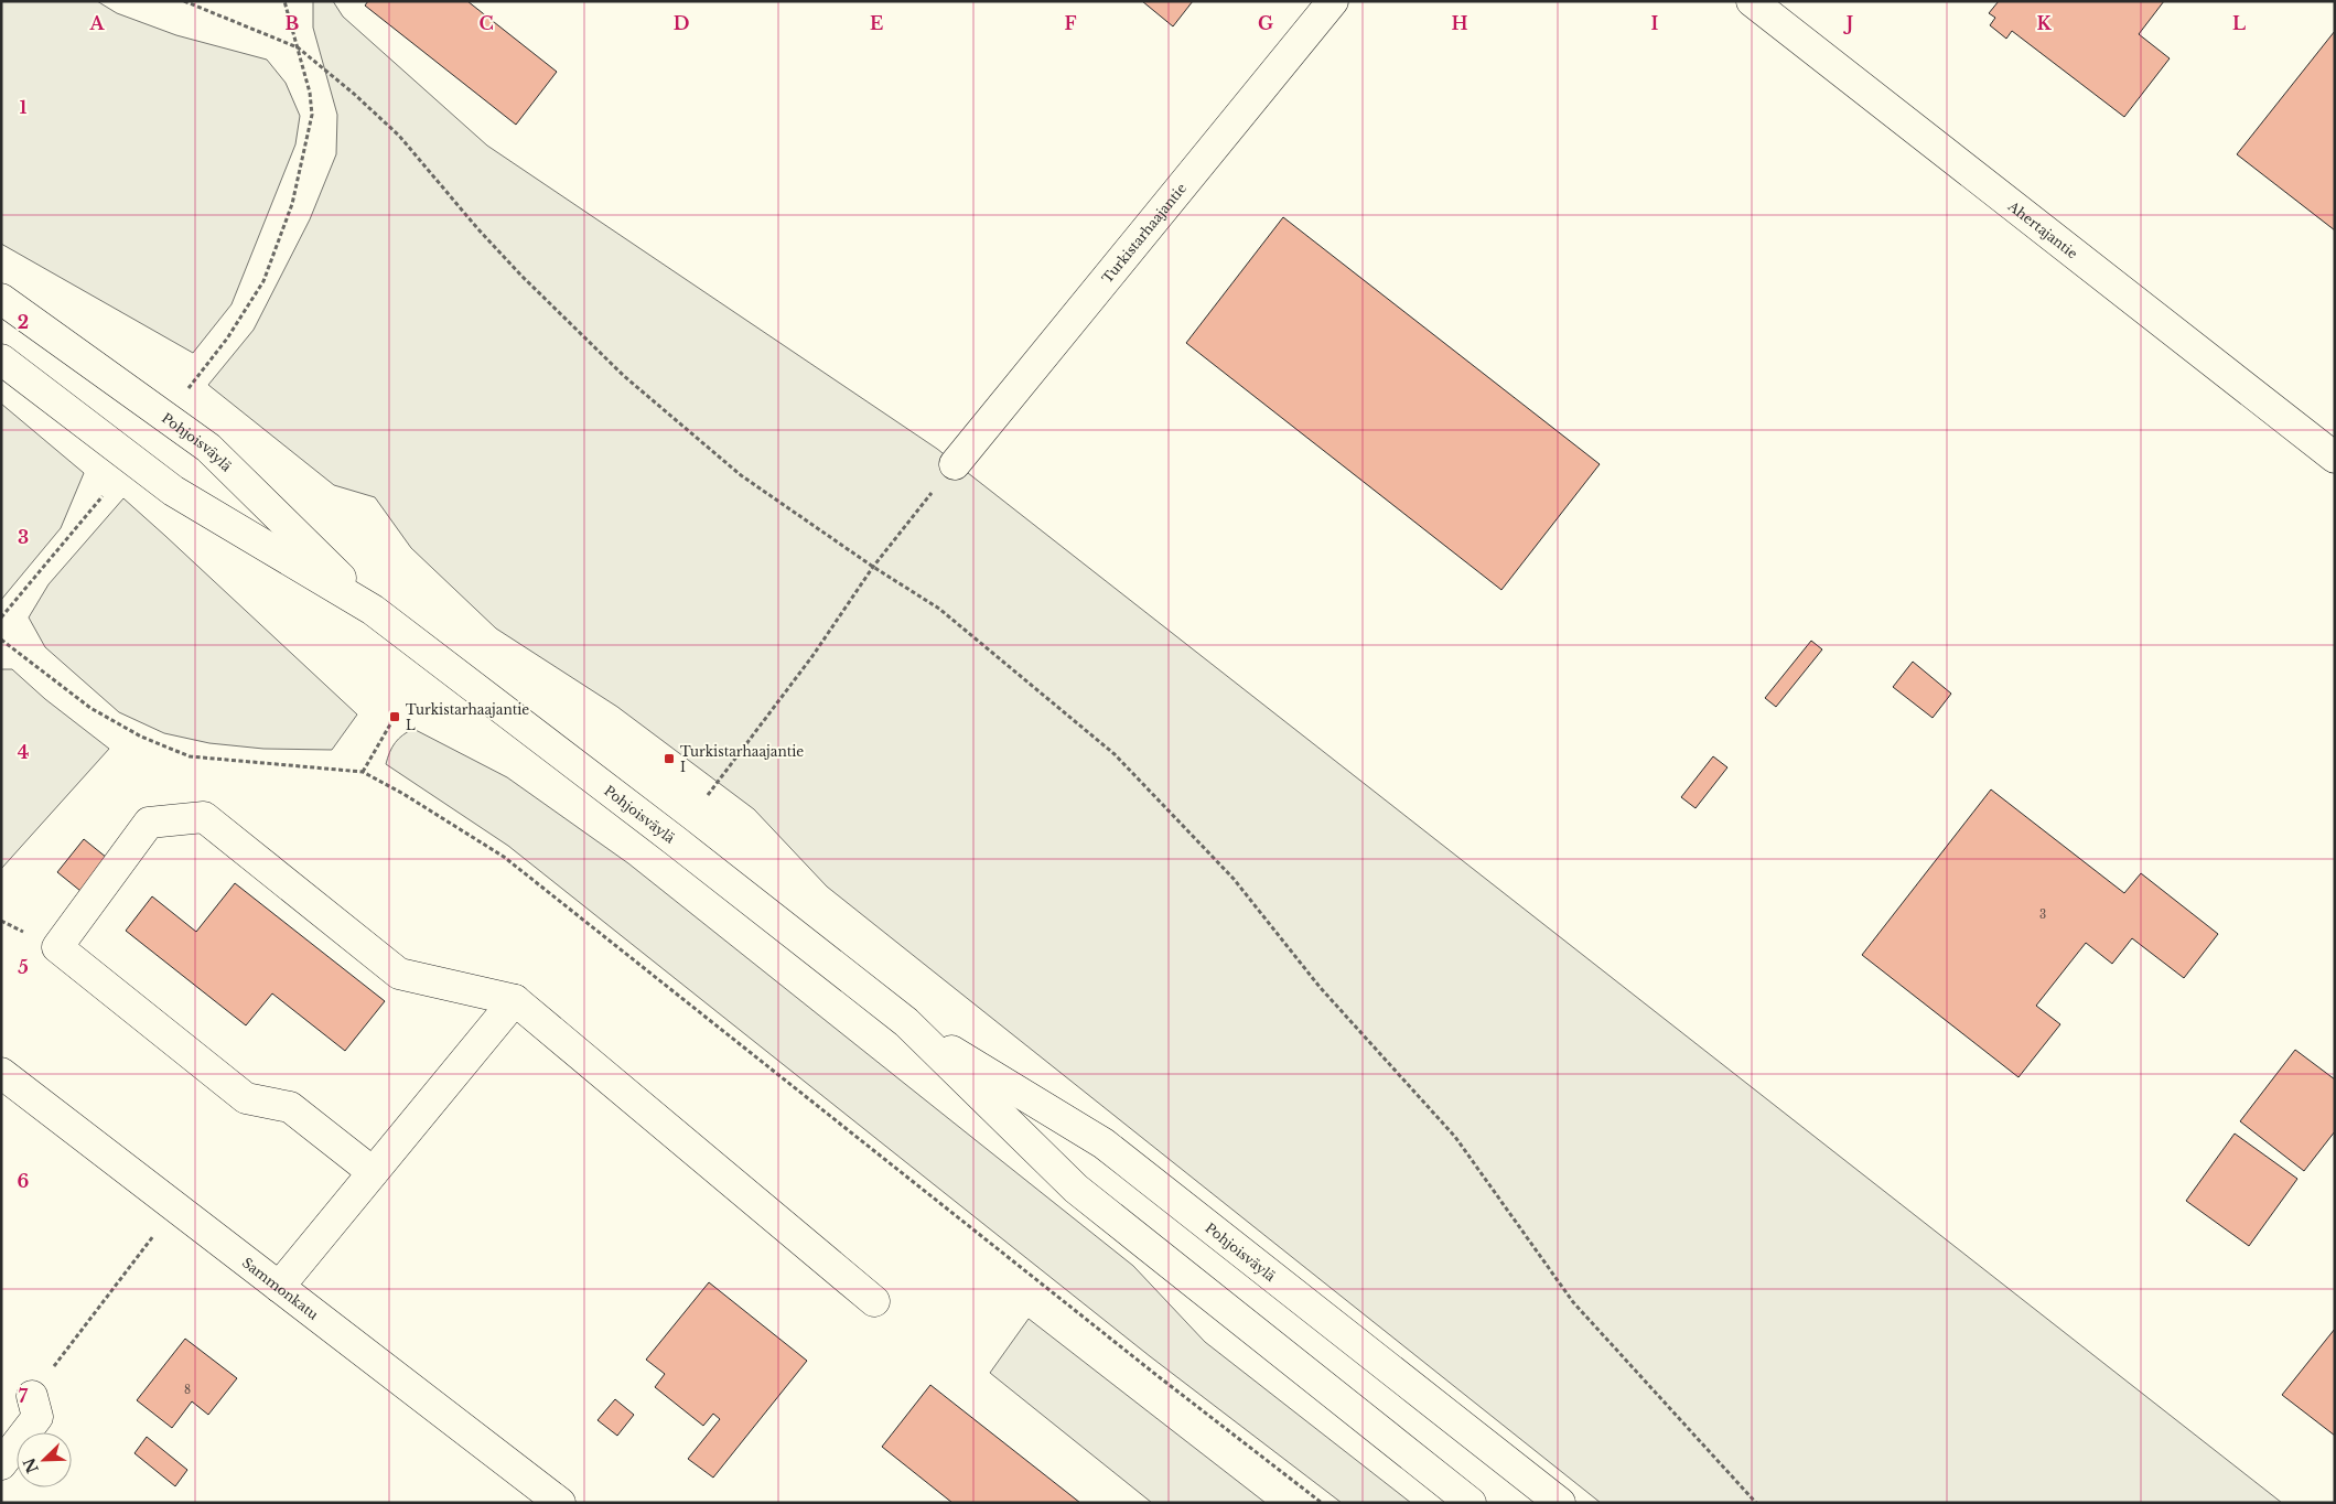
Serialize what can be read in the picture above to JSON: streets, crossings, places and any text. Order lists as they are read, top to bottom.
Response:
{
  "streets": {
    "main road": [
      "Ahertajantie",
      "Turkistarhaajantie",
      "Pohjoisväylä",
      "Sammonkatu"
    ]
  },
  "places": {
    "transit": ["Turkistarhaajantie L", "Turkistarhaajantie I"]
  },
  "house_numbers": ["3", "8"],
  "north": "bottom left",
  "grid": {
    "columns": [
      "A",
      "B",
      "C",
      "D",
      "E",
      "F",
      "G",
      "H",
      "I",
      "J",
      "K",
      "L"
    ],
    "rows": [
      "1",
      "2",
      "3",
      "4",
      "5",
      "6",
      "7"
    ]
  }
}
